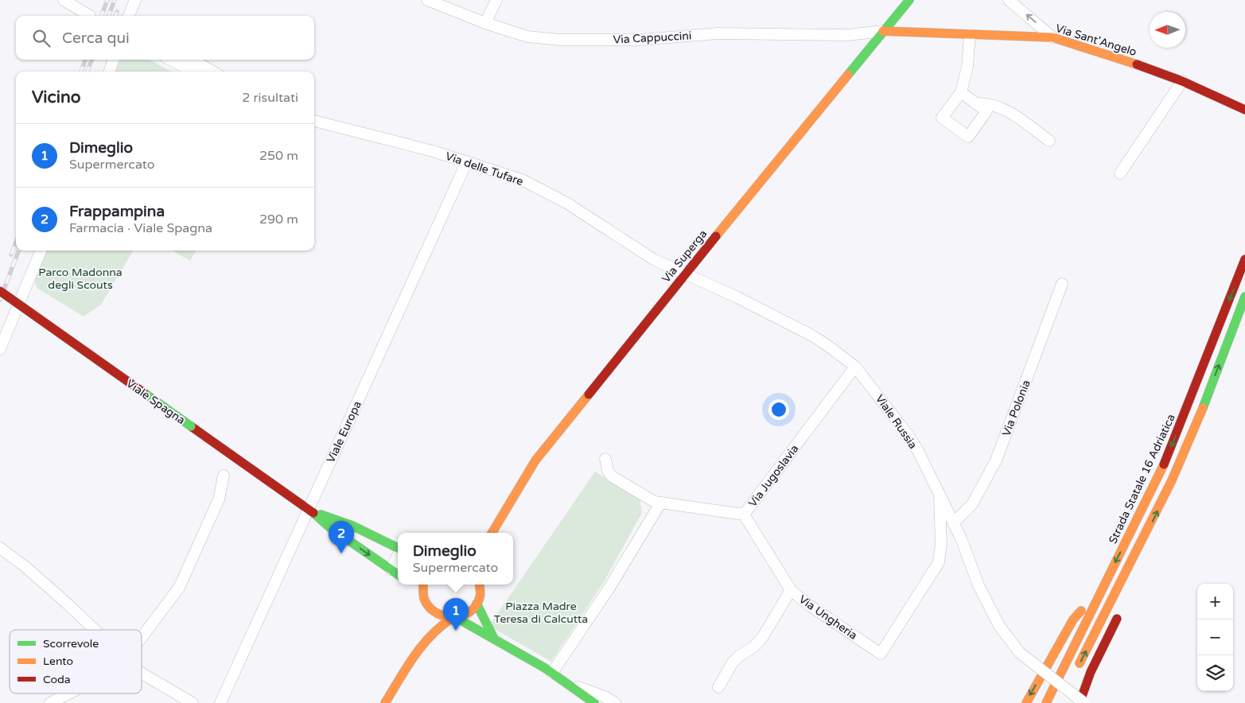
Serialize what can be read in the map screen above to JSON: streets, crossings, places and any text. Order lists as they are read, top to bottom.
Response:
{
  "streets": {
    "main road": [
      "Via Sant'Angelo",
      "Via Superga",
      "Viale Spagna",
      "Strada Statale 16 Adriatica"
    ],
    "street": [
      "Via Cappuccini",
      "Via delle Tufare",
      "Via Polonia",
      "Viale Russia",
      "Viale Europa",
      "Via Jugoslavia",
      "Via Ungheria"
    ]
  },
  "crossings": [
    ["Via Cappuccini", "Via Sant'Angelo"],
    ["Via Cappuccini", "Via Superga"],
    ["Via Sant'Angelo", "Via Superga"],
    ["Via delle Tufare", "Via Superga"],
    ["Via delle Tufare", "Viale Russia"],
    ["Via delle Tufare", "Viale Europa"],
    ["Via Superga", "Viale Russia"],
    ["Viale Spagna", "Viale Europa"],
    ["Via Polonia", "Viale Russia"],
    ["Viale Russia", "Via Jugoslavia"],
    ["Viale Russia", "Via Ungheria"],
    ["Via Jugoslavia", "Via Ungheria"]
  ],
  "parks": ["Parco Madonna degli Scouts", "Piazza Madre Teresa di Calcutta"],
  "legend": ["Scorrevole", "Lento", "Coda"],
  "north": "left",
  "page": {
    "search": "Cerca qui",
    "heading": ["Vicino", "2 risultati"],
    "list": [
      {
        "mark": "1",
        "name": "Dimeglio",
        "note": "Supermercato",
        "value": "250 m"
      },
      {
        "mark": "2",
        "name": "Frappampina",
        "note": "Farmacia · Viale Spagna",
        "value": "290 m"
      }
    ],
    "pins": ["2", "1"],
    "popup": ["Dimeglio", "Supermercato"],
    "map_buttons": ["+", "−"]
  }
}
